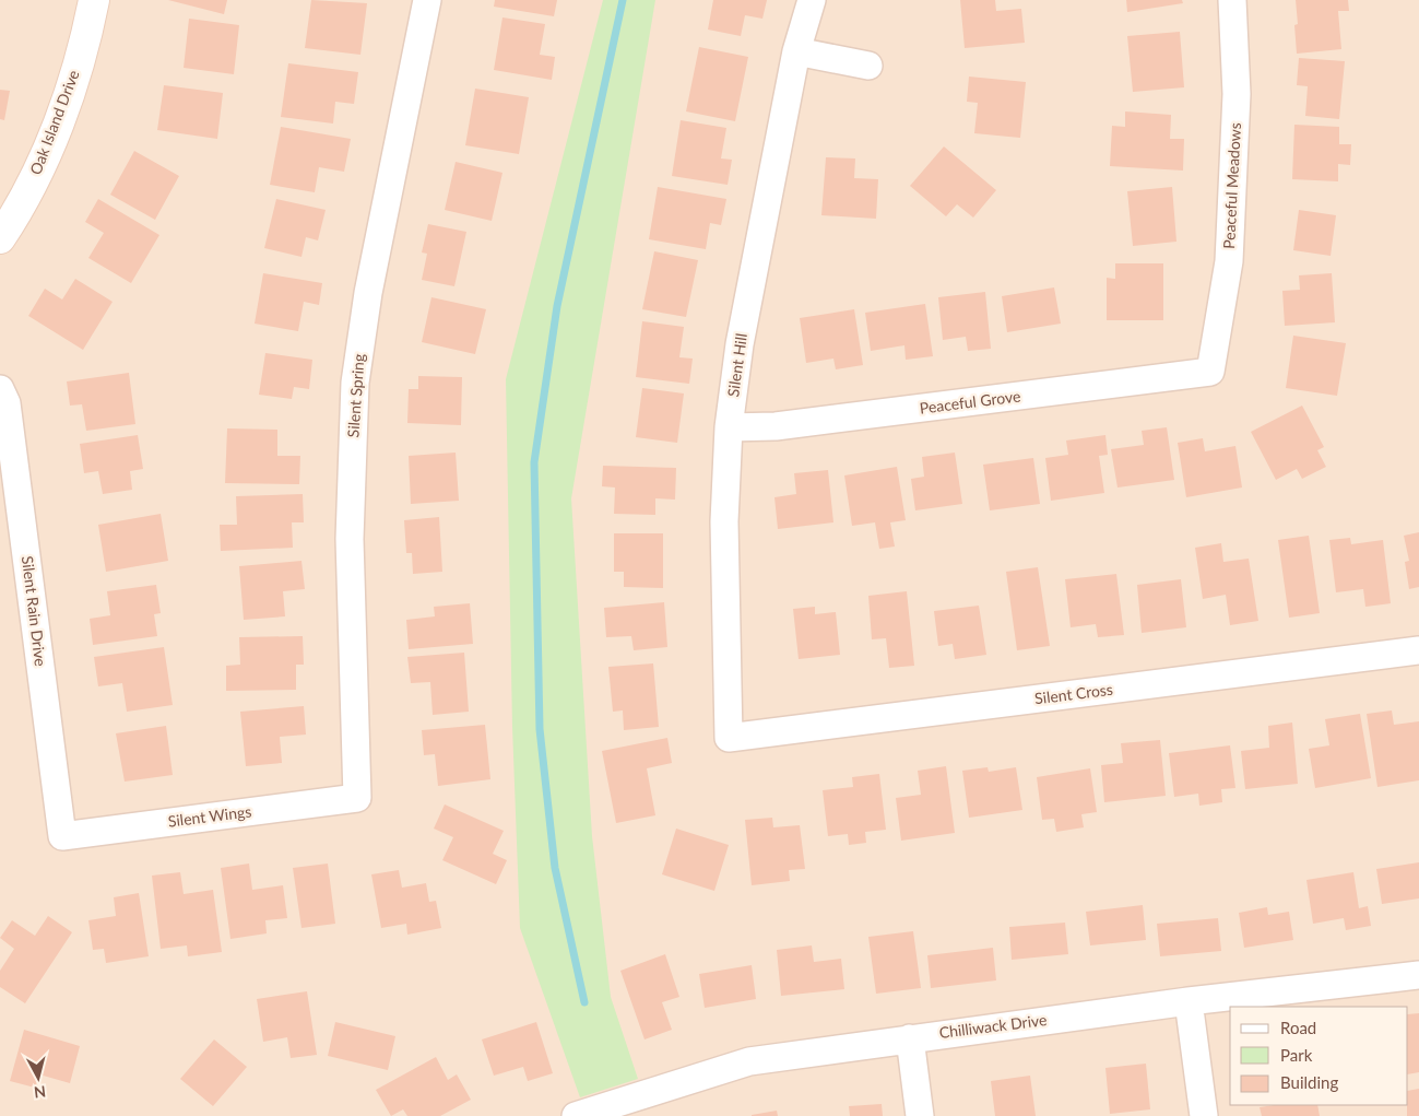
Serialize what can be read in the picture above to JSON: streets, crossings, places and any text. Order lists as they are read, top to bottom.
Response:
{
  "streets": {
    "street": [
      "Oak Island Drive",
      "Peaceful Meadows",
      "Silent Hill",
      "Silent Spring",
      "Peaceful Grove",
      "Silent Rain Drive",
      "Silent Cross",
      "Silent Wings",
      "Chilliwack Drive"
    ]
  },
  "crossings": [
    ["Peaceful Meadows", "Peaceful Grove"],
    ["Silent Hill", "Peaceful Grove"],
    ["Silent Hill", "Silent Cross"],
    ["Silent Spring", "Silent Wings"],
    ["Silent Rain Drive", "Silent Wings"]
  ],
  "legend": ["Road", "Park", "Building"],
  "north": "bottom"
}
